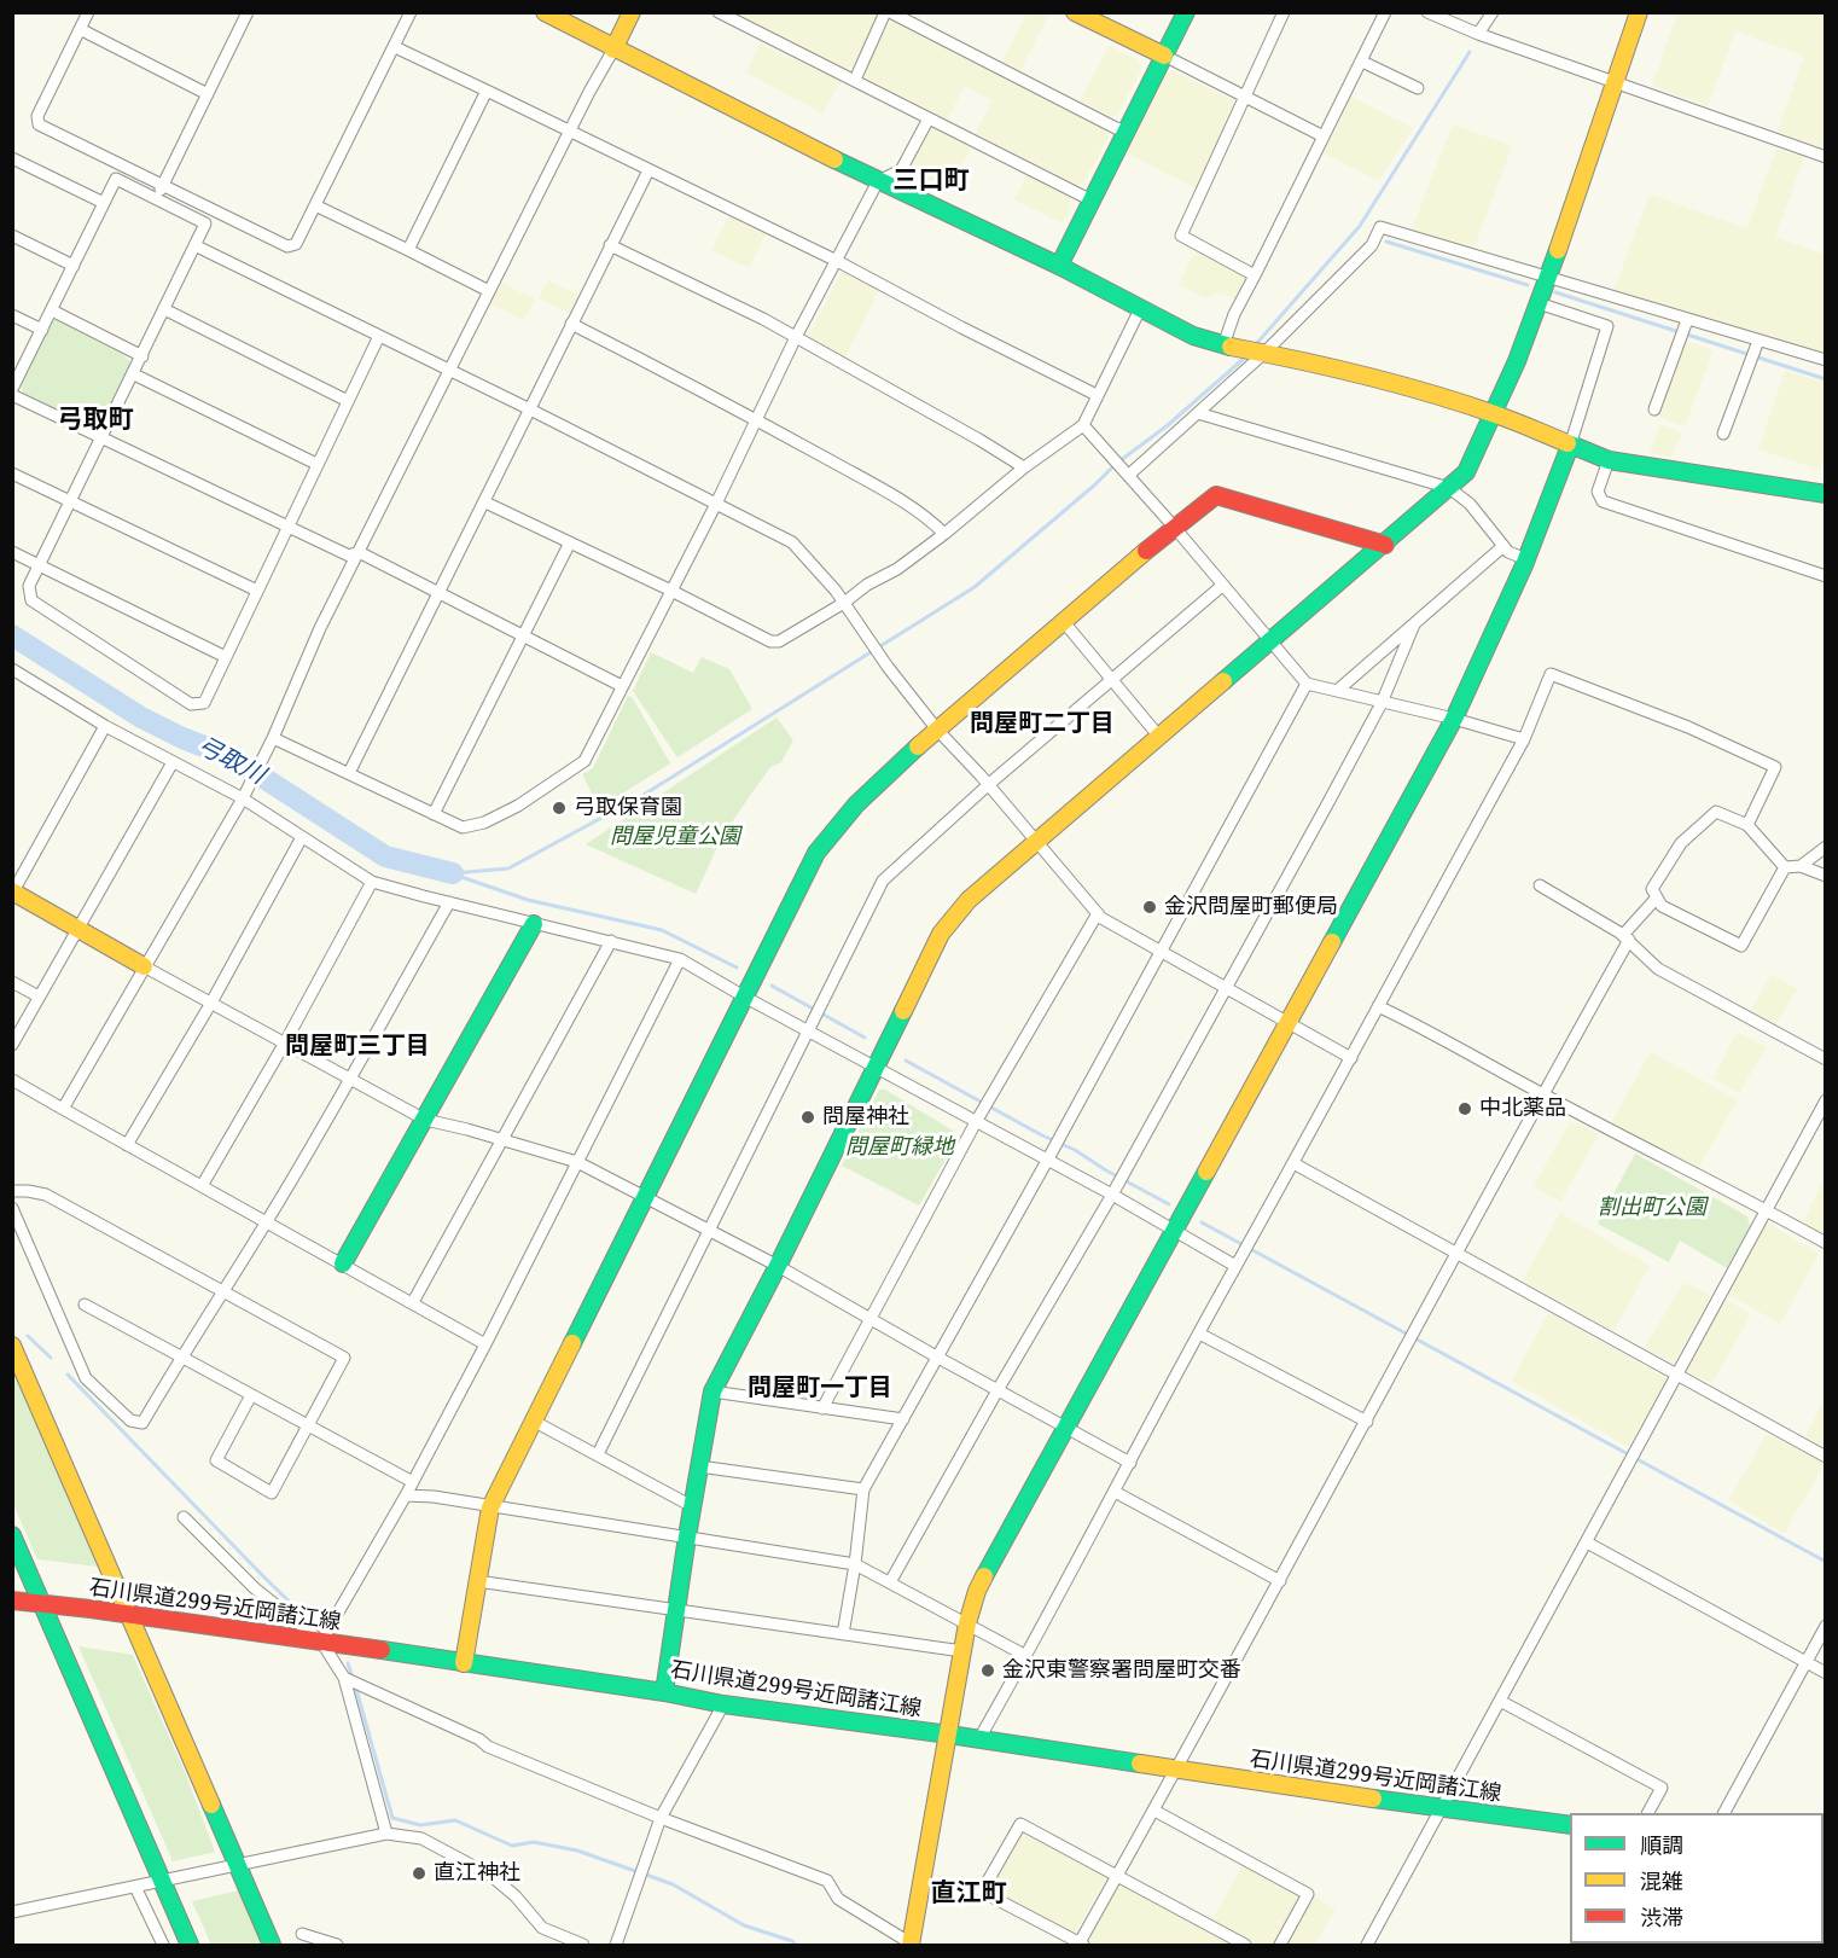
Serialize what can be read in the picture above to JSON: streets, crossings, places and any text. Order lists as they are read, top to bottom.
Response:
{
  "streets": {
    "street": ["石川県道299号近岡諸江線"]
  },
  "districts": [
    "三口町",
    "弓取町",
    "問屋町二丁目",
    "問屋町三丁目",
    "問屋町一丁目",
    "直江町"
  ],
  "water": ["弓取川"],
  "parks": ["問屋児童公園", "問屋町緑地", "割出町公園"],
  "places": [
    "弓取保育園",
    "金沢問屋町郵便局",
    "中北薬品",
    "問屋神社",
    "金沢東警察署問屋町交番",
    "直江神社"
  ],
  "legend": ["順調", "混雑", "渋滞"]
}
